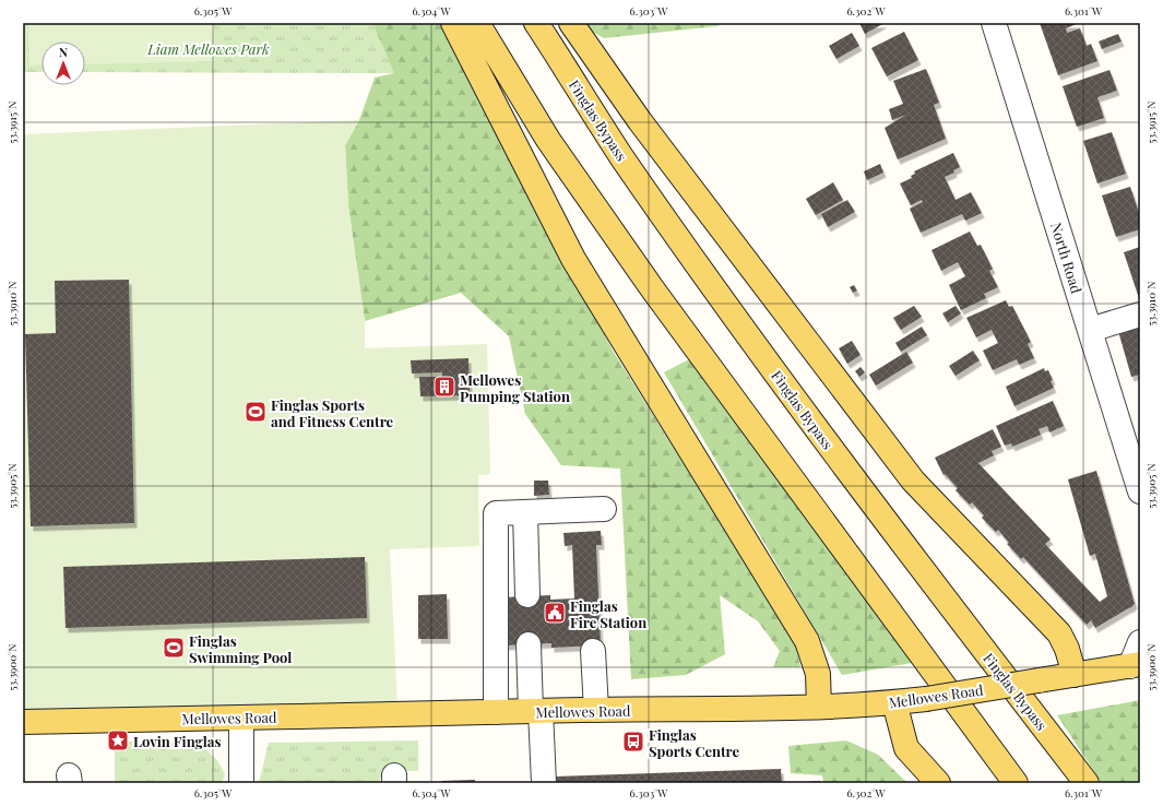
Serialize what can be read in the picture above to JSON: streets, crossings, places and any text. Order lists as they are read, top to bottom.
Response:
{
  "streets": {
    "main road": ["Finglas Bypass", "Mellowes Road"],
    "street": ["North Road"]
  },
  "parks": ["Liam Mellowes Park"],
  "places": {
    "building": ["Mellowes Pumping Station"],
    "sports": ["Finglas Sports and Fitness Centre", "Finglas Swimming Pool"],
    "public building": ["Finglas Fire Station"],
    "place": ["Lovin Finglas"],
    "bus stop": ["Finglas Sports Centre"]
  },
  "north": "top",
  "coordinates": [
    "6.305°W",
    "6.304°W",
    "6.303°W",
    "6.302°W",
    "6.301°W",
    "53.3915°N",
    "53.3910°N",
    "53.3905°N",
    "53.3900°N"
  ]
}
